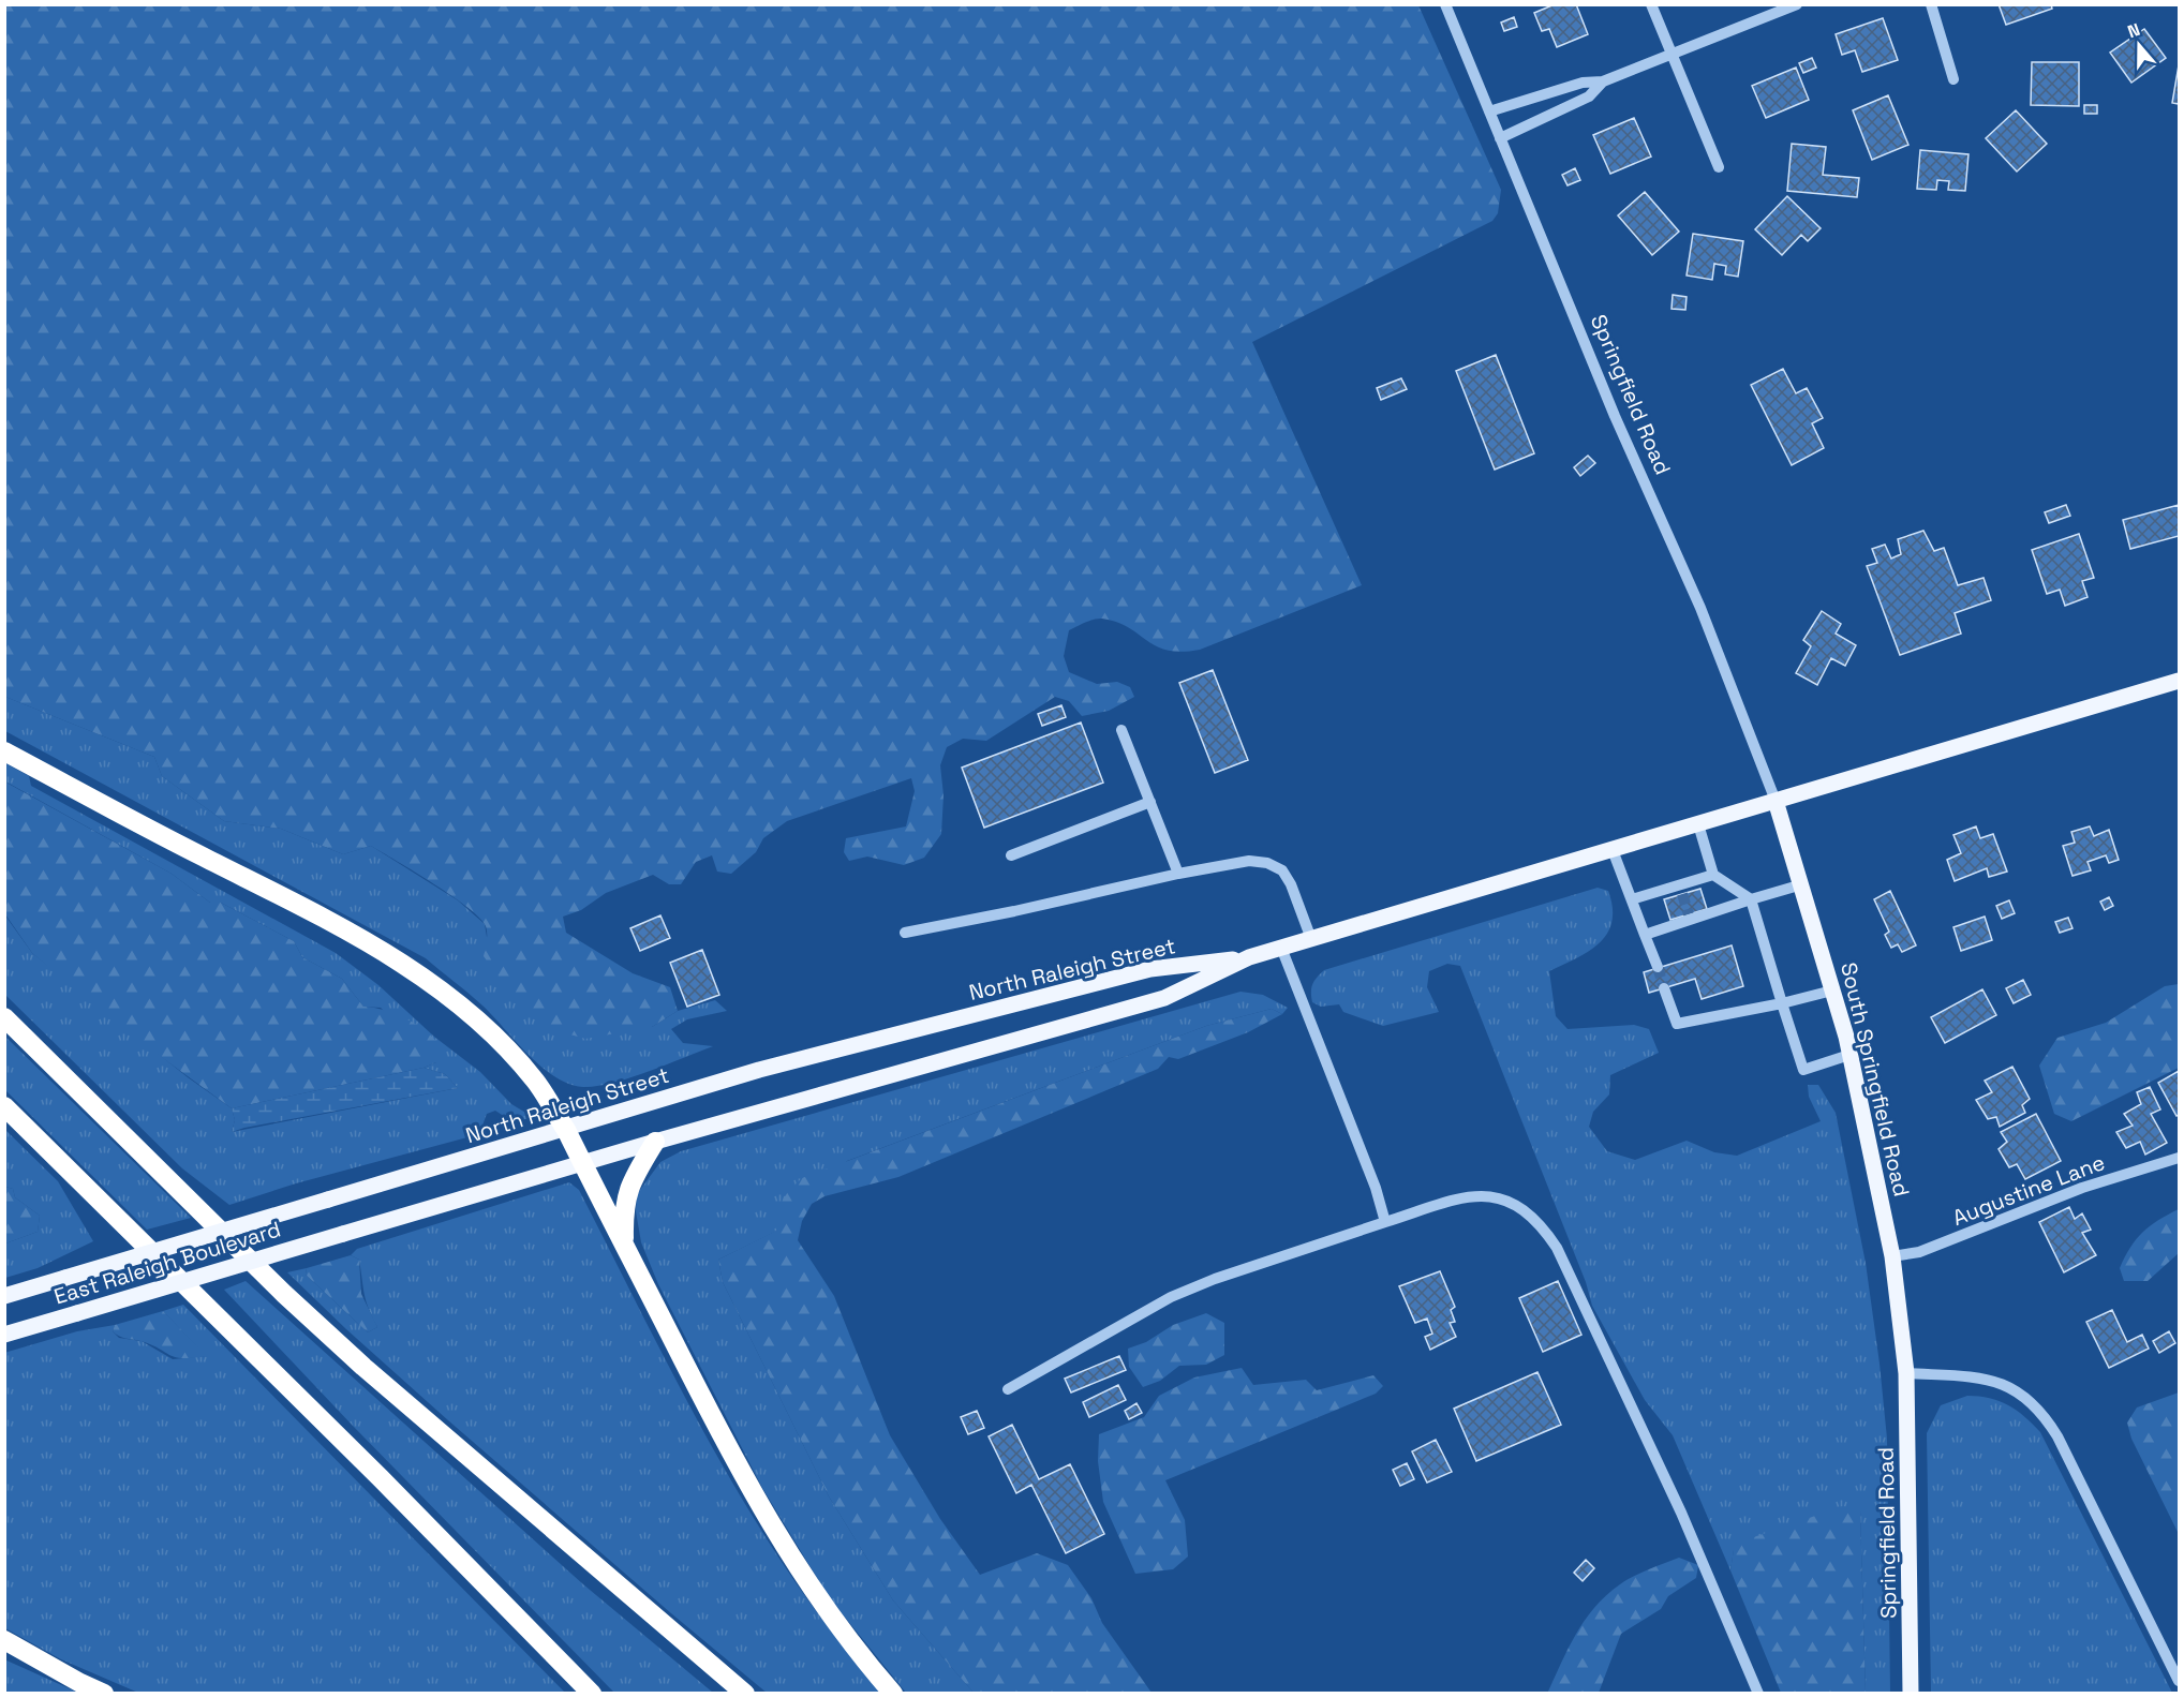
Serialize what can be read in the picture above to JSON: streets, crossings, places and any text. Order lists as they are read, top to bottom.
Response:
{
  "streets": {
    "main road": [
      "Springfield Road",
      "North Raleigh Street",
      "South Springfield Road",
      "East Raleigh Boulevard"
    ],
    "street": ["Augustine Lane"]
  },
  "crossings": [
    ["Springfield Road", "South Springfield Road"],
    ["North Raleigh Street", "East Raleigh Boulevard"],
    ["South Springfield Road", "Augustine Lane"]
  ],
  "north": "top"
}
